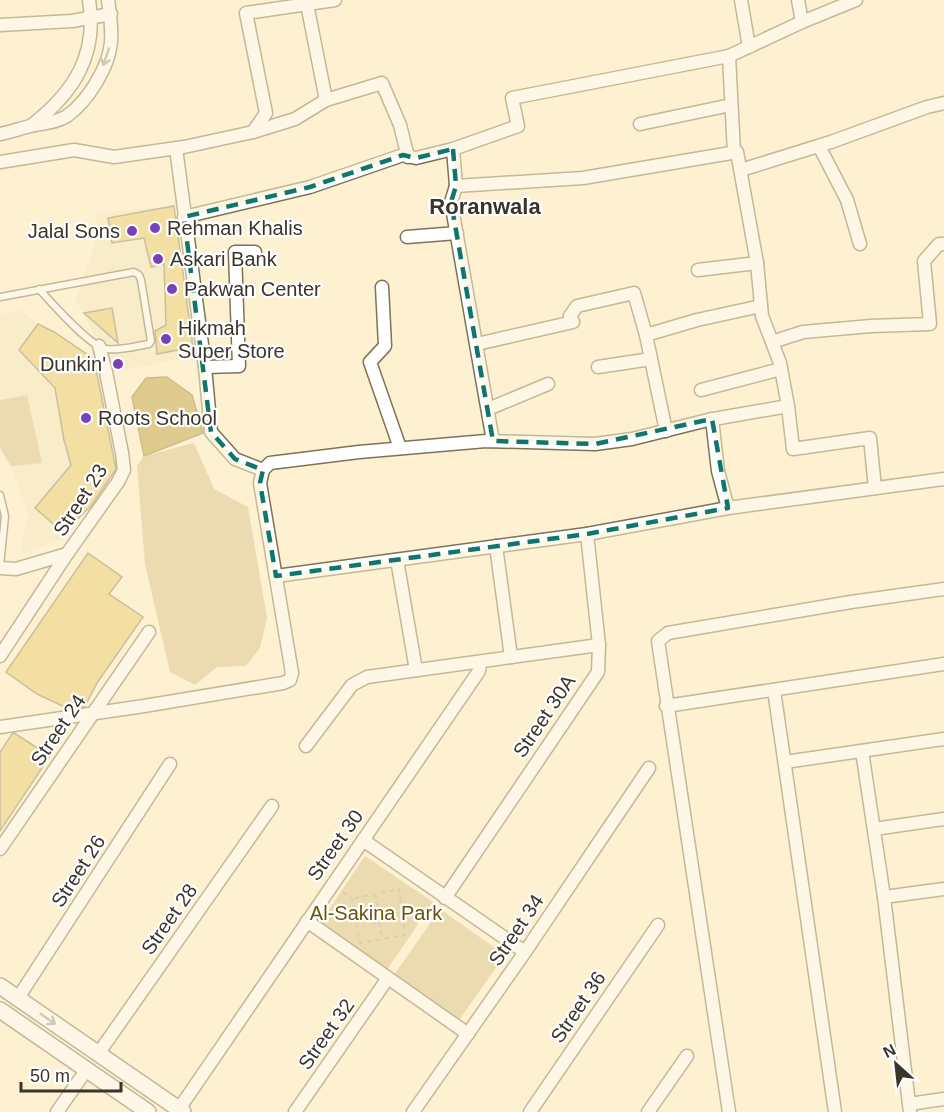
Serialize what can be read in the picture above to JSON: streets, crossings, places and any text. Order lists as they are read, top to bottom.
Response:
{
  "streets": {
    "street": [
      "Street 23",
      "Street 30A",
      "Street 24",
      "Street 30",
      "Street 26",
      "Street 28",
      "Street 34",
      "Street 36",
      "Street 32"
    ]
  },
  "districts": ["Roranwala"],
  "parks": ["Al-Sakina Park"],
  "places": [
    "Rehman Khalis",
    "Jalal Sons",
    "Askari Bank",
    "Pakwan Center",
    "Hikmah Super Store",
    "Dunkin'",
    "Roots School"
  ],
  "scale_bar": "50 m",
  "north": "top left"
}
